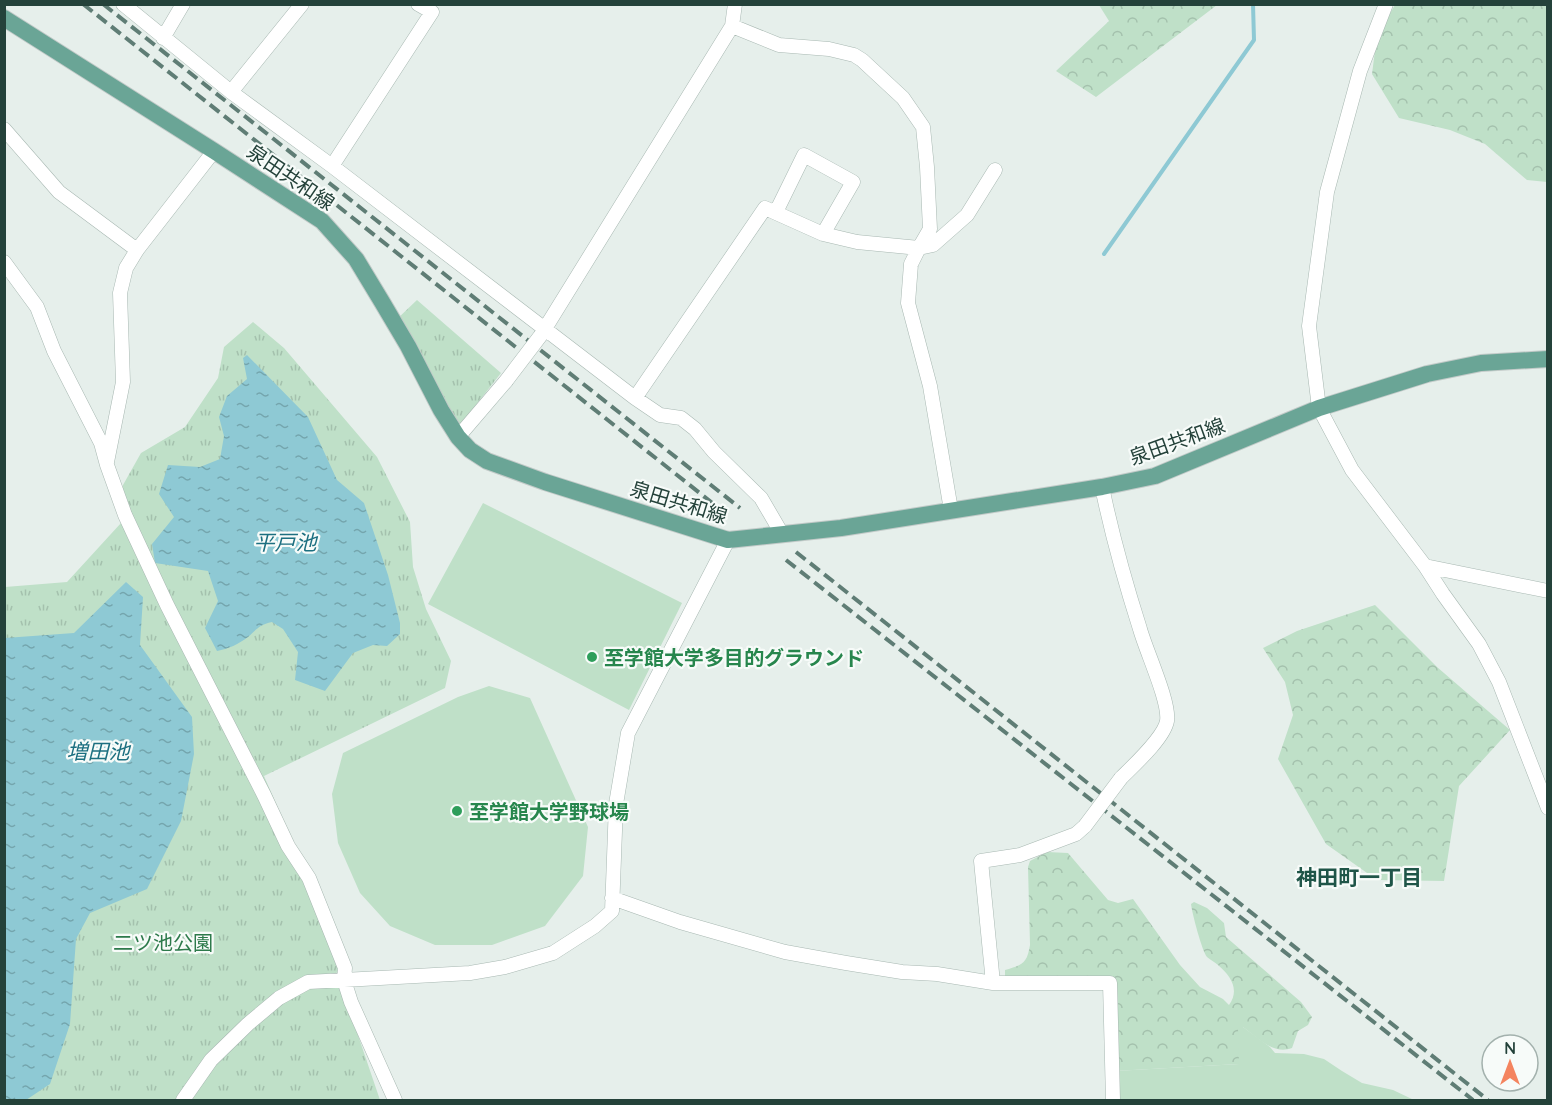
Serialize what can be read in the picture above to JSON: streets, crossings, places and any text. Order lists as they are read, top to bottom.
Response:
{
  "streets": {
    "main road": ["泉田共和線"]
  },
  "districts": ["神田町一丁目"],
  "water": ["平戸池", "増田池"],
  "parks": ["二ツ池公園"],
  "places": ["至学館大学多目的グラウンド", "至学館大学野球場"],
  "north": "top"
}
